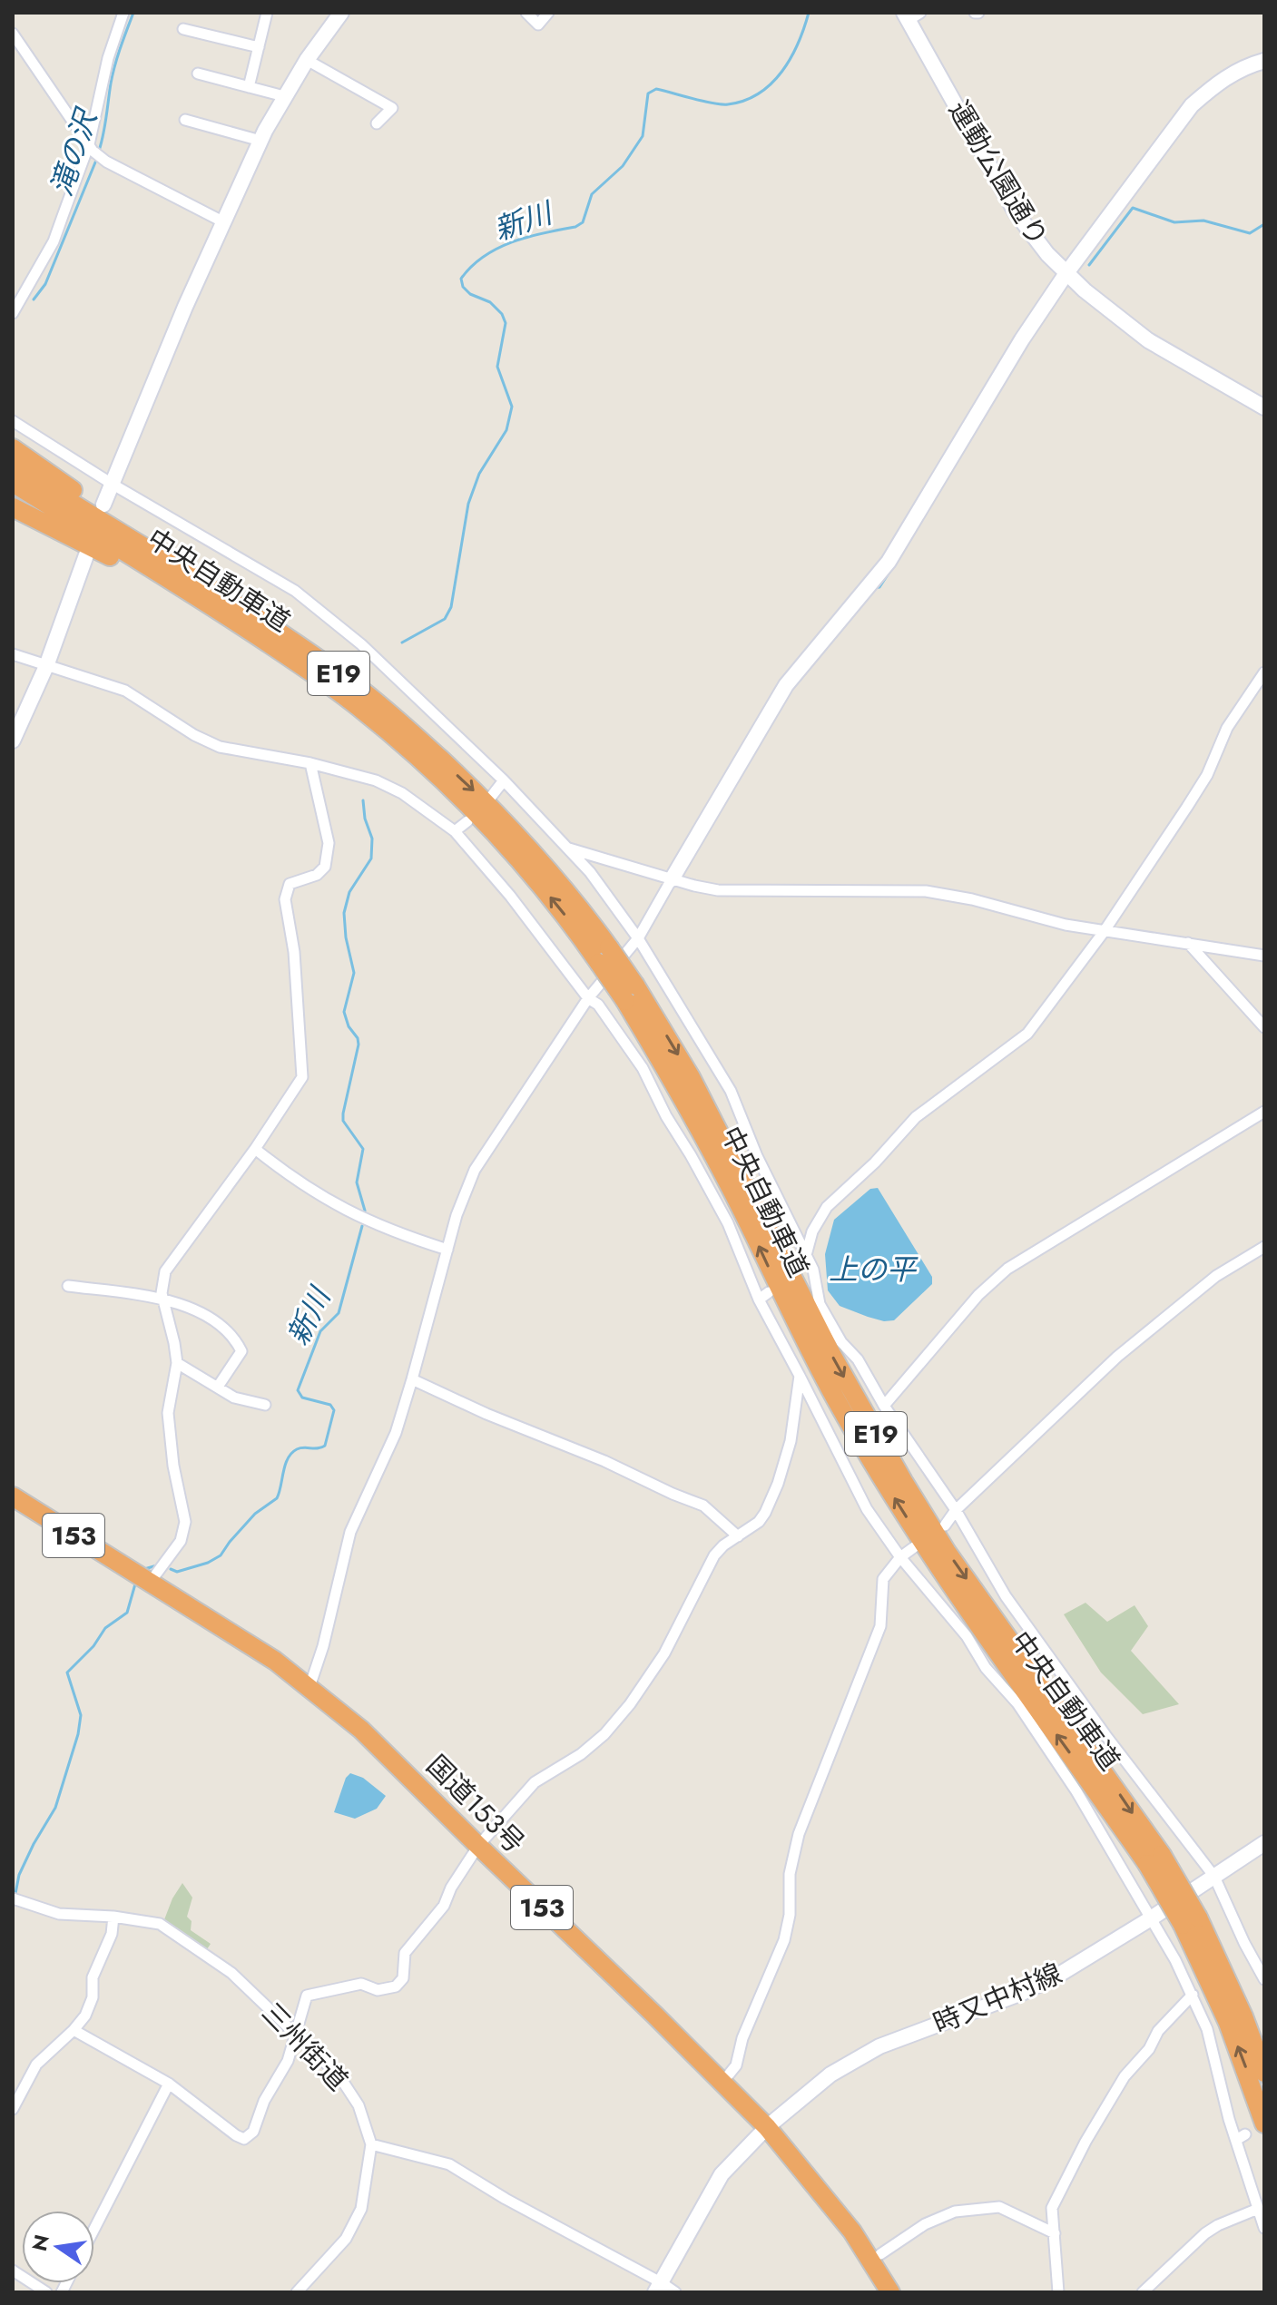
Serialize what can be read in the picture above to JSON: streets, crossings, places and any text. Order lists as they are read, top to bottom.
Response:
{
  "streets": {
    "highway": [
      "中央自動車道",
      "E19",
      "153",
      "国道153号"
    ],
    "street": ["運動公園通り", "時又中村線", "三州街道"]
  },
  "crossings": [
    ["国道153号", "時又中村線"]
  ],
  "water": ["滝の沢", "新川", "上の平"],
  "north": "left"
}
